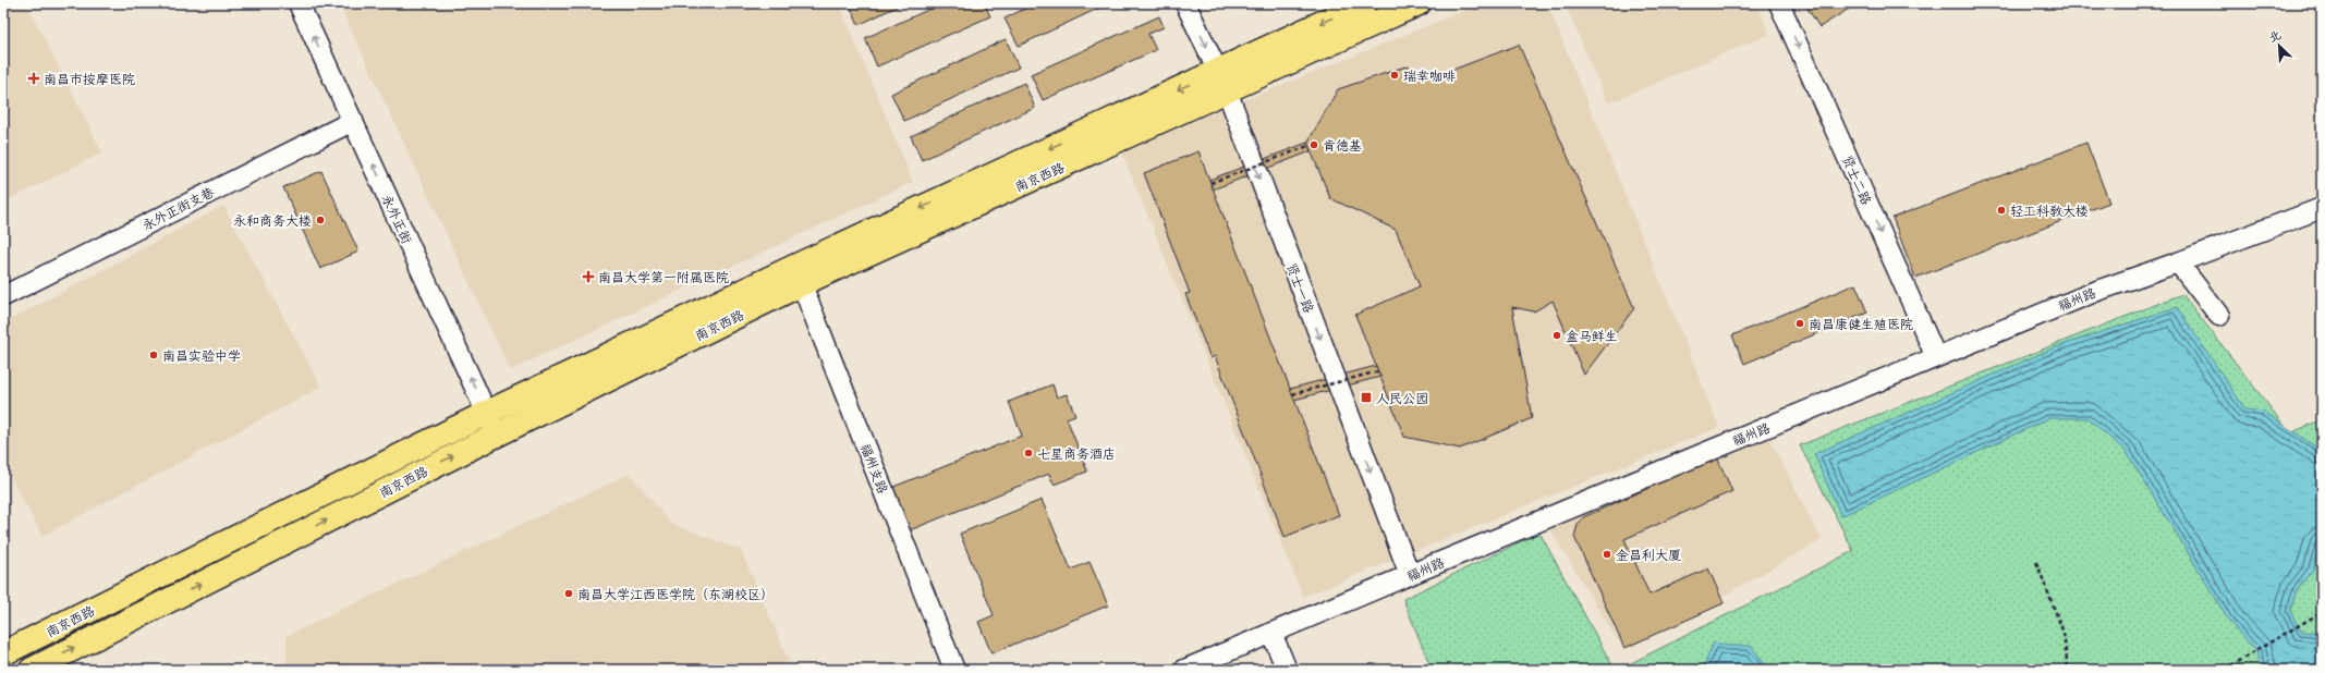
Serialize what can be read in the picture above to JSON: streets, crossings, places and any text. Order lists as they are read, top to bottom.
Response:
{
  "streets": {
    "main road": ["南京西路"],
    "street": [
      "贤士二路",
      "永外正街支巷",
      "永外正街",
      "贤士一路",
      "福州路",
      "福州支路"
    ]
  },
  "crossings": [
    ["南京西路", "永外正街"],
    ["南京西路", "贤士一路"],
    ["南京西路", "福州支路"],
    ["贤士二路", "福州路"],
    ["永外正街支巷", "永外正街"],
    ["贤士一路", "福州路"]
  ],
  "one_way": ["贤士二路", "永外正街", "贤士一路"],
  "places": {
    "other": [
      "瑞幸咖啡",
      "肯德基",
      "轻工科教大楼",
      "永和商务大楼",
      "南昌康健生殖医院",
      "盒马鲜生",
      "南昌实验中学",
      "七星商务酒店",
      "金昌利大厦",
      "南昌大学江西医学院（东湖校区）"
    ],
    "health": ["南昌市按摩医院", "南昌大学第一附属医院"],
    "transit": ["人民公园"]
  },
  "north": "top left"
}
